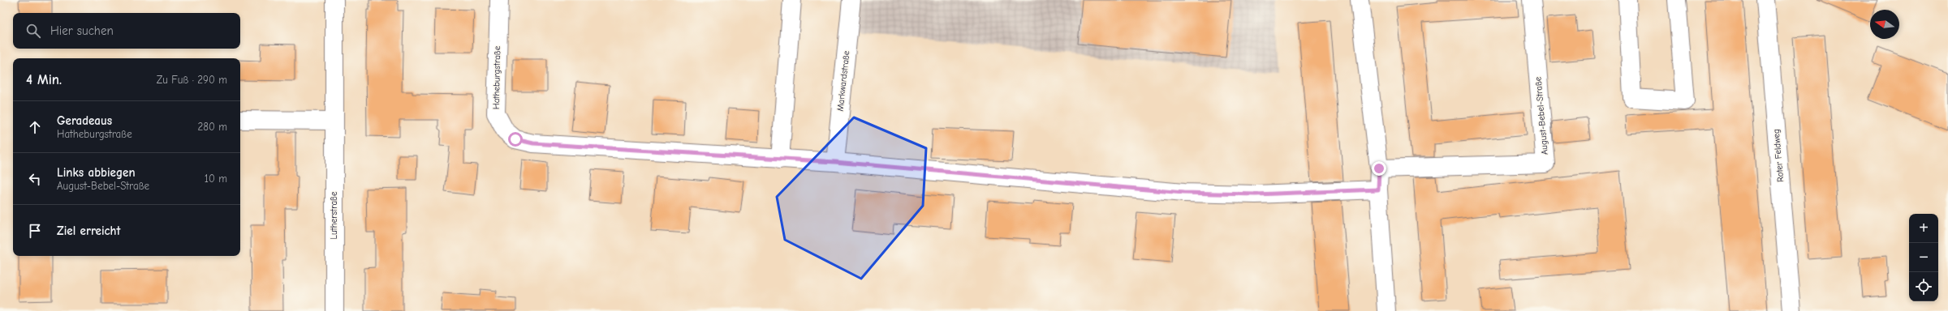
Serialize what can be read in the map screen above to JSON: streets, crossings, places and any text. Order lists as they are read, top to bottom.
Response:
{
  "streets": {
    "street": [
      "Hatheburgstraße",
      "Markwardstraße",
      "August-Bebel-Straße",
      "Roter Feldweg",
      "Lutherstraße"
    ]
  },
  "crossings": [
    ["Hatheburgstraße", "Markwardstraße"]
  ],
  "north": "left",
  "page": {
    "search": "Hier suchen",
    "heading": ["4 Min.", "Zu Fuß · 290 m"],
    "list": [
      ["Geradeaus", "Hatheburgstraße", "280 m"],
      ["Links abbiegen", "August-Bebel-Straße", "10 m"],
      "Ziel erreicht"
    ],
    "map_buttons": ["+", "−"]
  }
}
